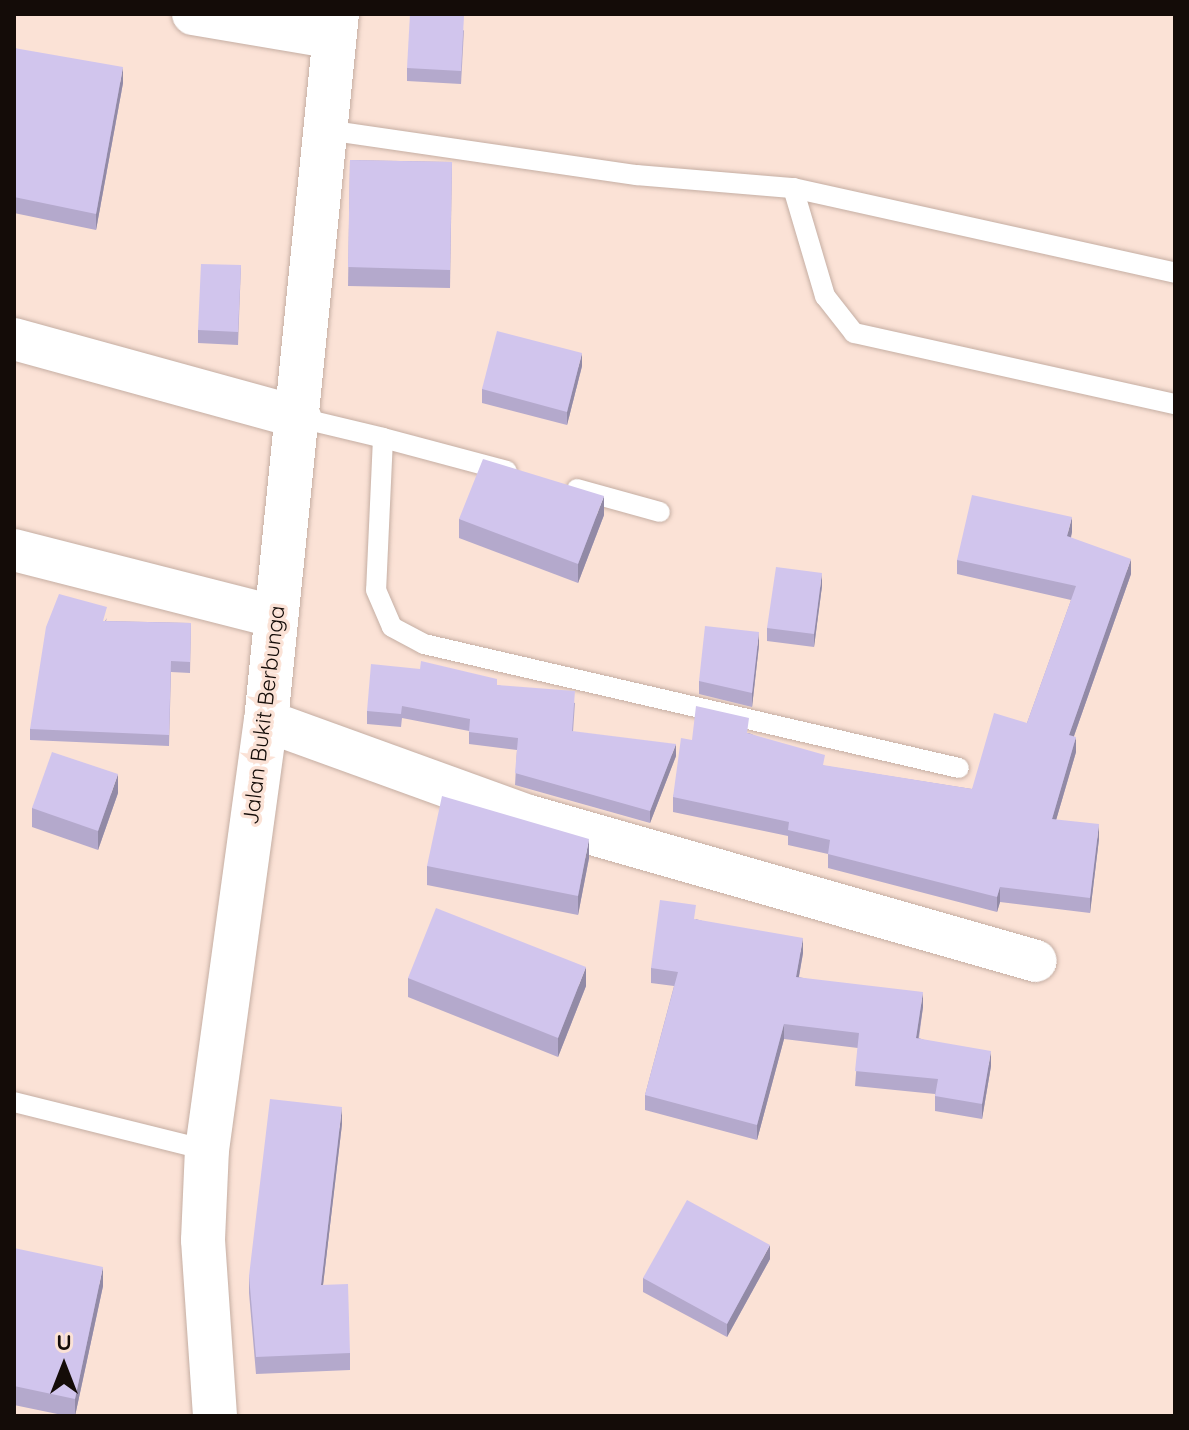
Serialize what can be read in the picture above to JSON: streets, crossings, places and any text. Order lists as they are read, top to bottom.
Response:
{
  "streets": {
    "main road": ["Jalan Bukit Berbunga"]
  },
  "north": "top"
}
